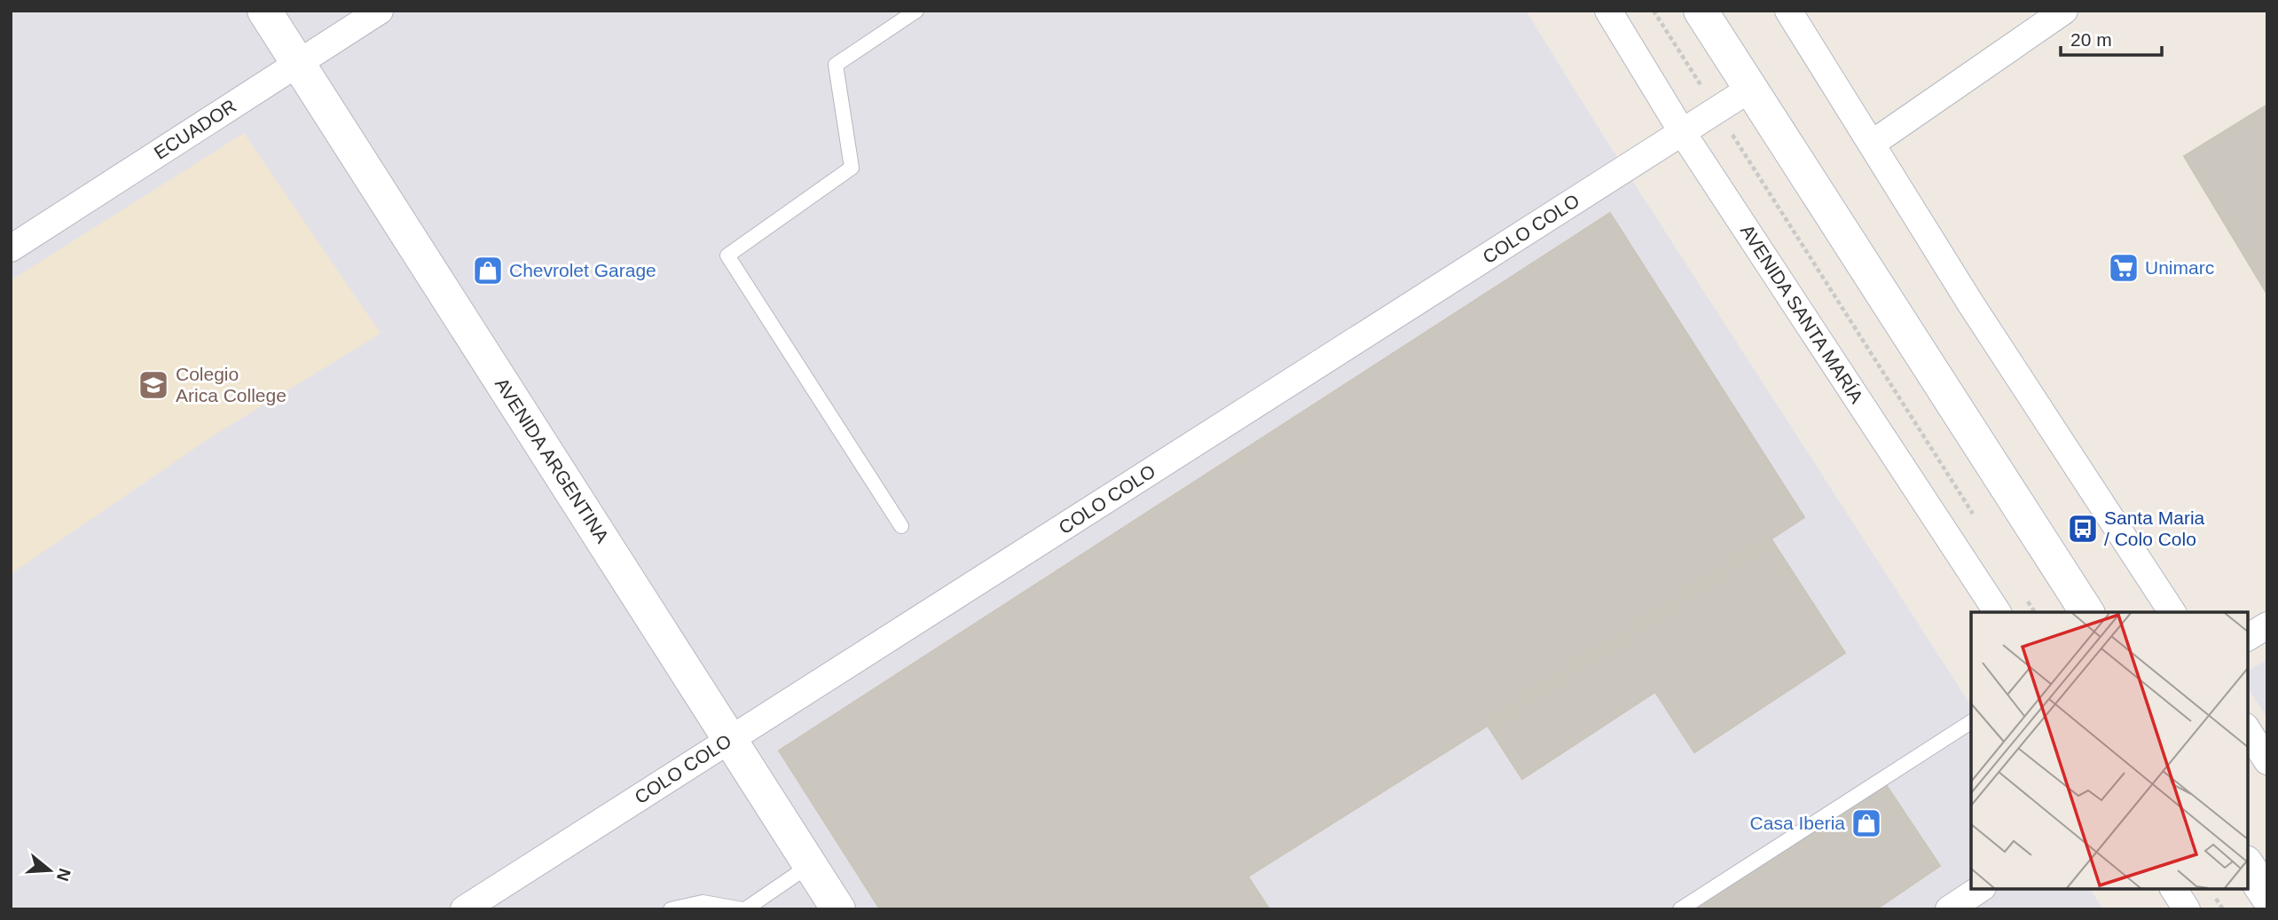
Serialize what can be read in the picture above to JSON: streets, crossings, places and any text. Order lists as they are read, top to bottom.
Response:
{
  "streets": {
    "street": [
      "ECUADOR",
      "COLO COLO",
      "AVENIDA SANTA MARÍA",
      "AVENIDA ARGENTINA"
    ]
  },
  "crossings": [
    ["ECUADOR", "AVENIDA ARGENTINA"],
    ["COLO COLO", "AVENIDA SANTA MARÍA"],
    ["COLO COLO", "AVENIDA ARGENTINA"]
  ],
  "places": {
    "supermarket": ["Unimarc"],
    "shop": ["Chevrolet Garage", "Casa Iberia"],
    "school or university": ["Colegio Arica College"],
    "bus stop": ["Santa Maria / Colo Colo"]
  },
  "scale_bar": "20 m",
  "north": "right"
}
